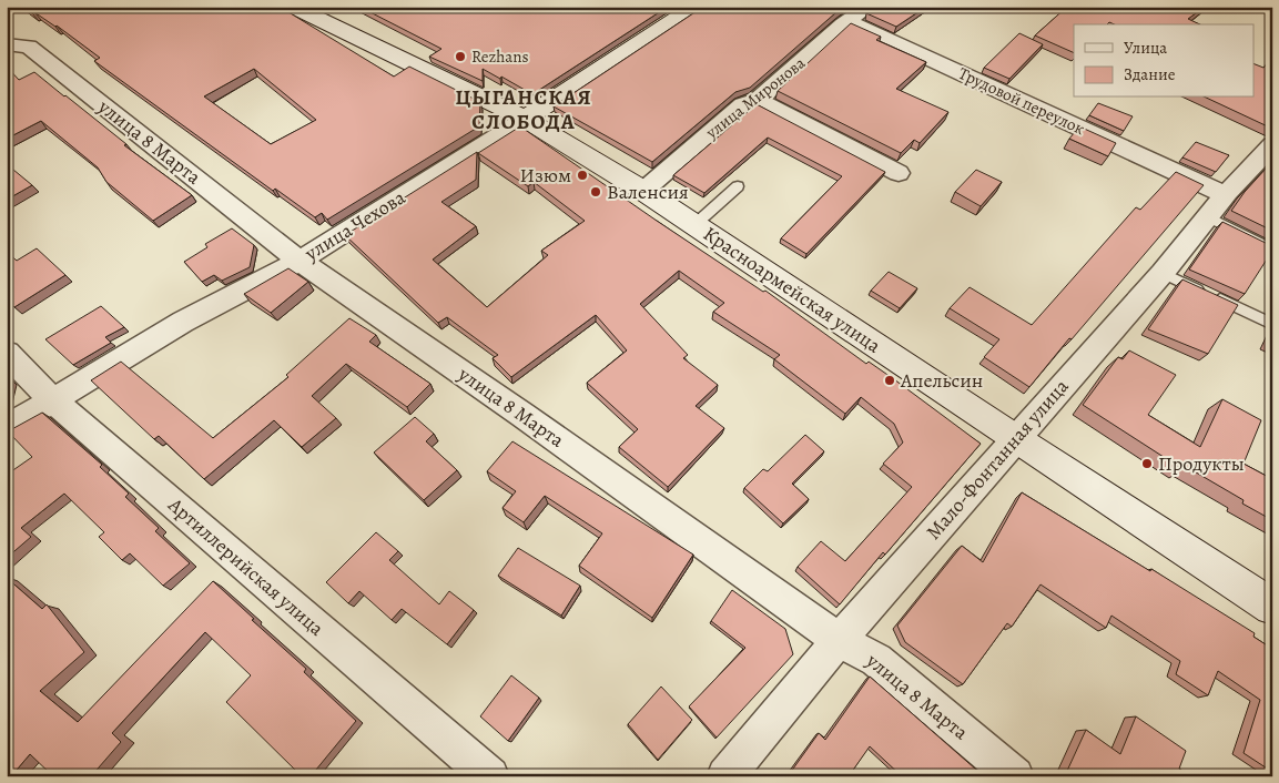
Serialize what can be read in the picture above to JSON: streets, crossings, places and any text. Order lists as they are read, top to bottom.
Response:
{
  "streets": {
    "main road": ["улица Чехова", "Красноармейская улица"],
    "street": [
      "улица Миронова",
      "Трудовой переулок",
      "улица 8 Марта",
      "Мало-Фонтанная улица",
      "Артиллерийская улица"
    ]
  },
  "crossings": [
    ["улица Миронова", "Трудовой переулок"],
    ["улица Миронова", "Красноармейская улица"],
    ["Трудовой переулок", "Мало-Фонтанная улица"],
    ["улица 8 Марта", "улица Чехова"],
    ["улица 8 Марта", "Мало-Фонтанная улица"],
    ["улица Чехова", "Красноармейская улица"],
    ["улица Чехова", "Артиллерийская улица"],
    ["Красноармейская улица", "Мало-Фонтанная улица"]
  ],
  "districts": ["ЦЫГАНСКАЯ СЛОБОДА"],
  "places": [
    "Rezhans",
    "Изюм",
    "Валенсия",
    "Апельсин",
    "Продукты"
  ],
  "legend": ["Улица", "Здание"]
}
